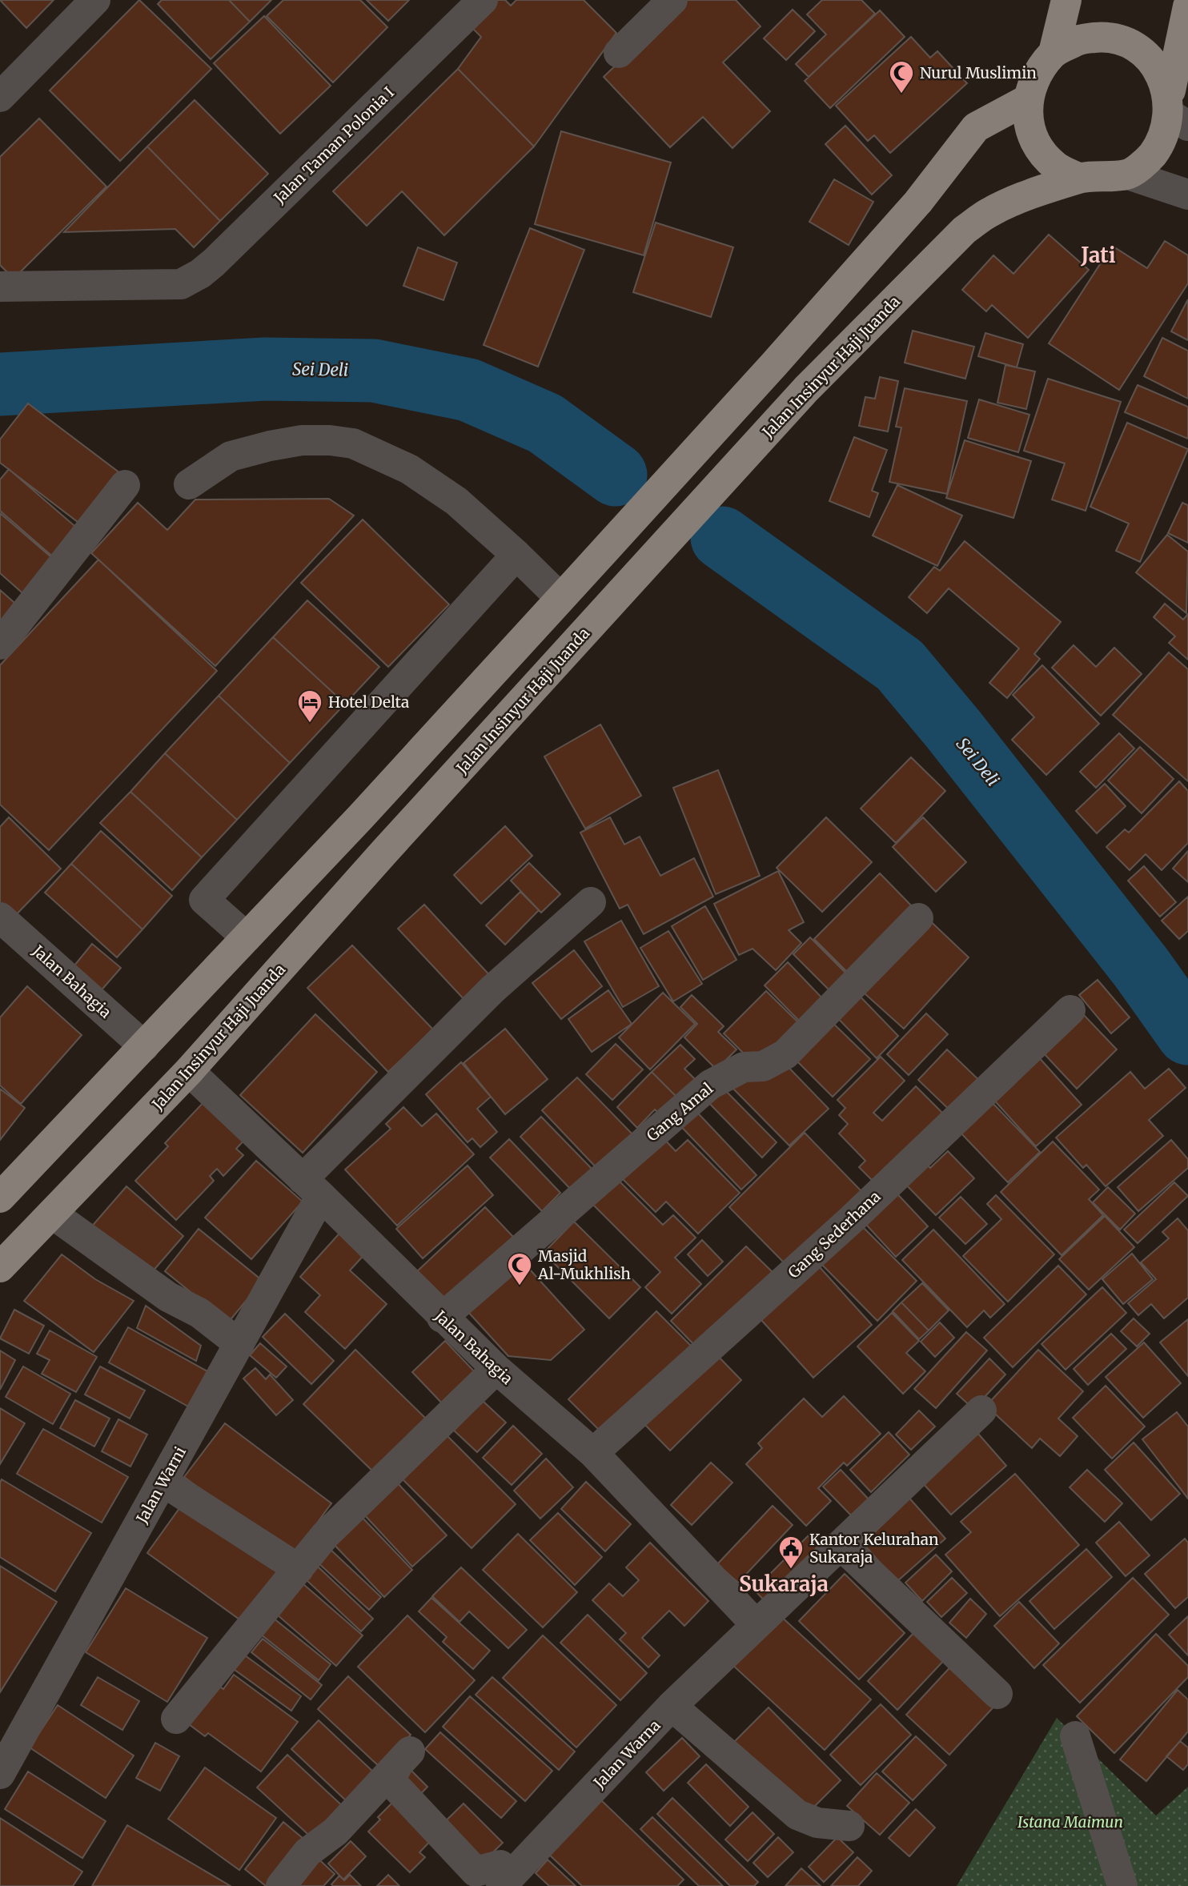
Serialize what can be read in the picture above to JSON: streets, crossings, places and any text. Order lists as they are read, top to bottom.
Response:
{
  "streets": {
    "main road": ["Jalan Insinyur Haji Juanda"],
    "street": [
      "Jalan Taman Polonia I",
      "Jalan Bahagia",
      "Gang Amal",
      "Gang Sederhana",
      "Jalan Warni",
      "Jalan Warna"
    ]
  },
  "crossings": [
    ["Jalan Insinyur Haji Juanda", "Jalan Bahagia"],
    ["Jalan Bahagia", "Gang Amal"],
    ["Jalan Bahagia", "Gang Sederhana"],
    ["Jalan Bahagia", "Jalan Warni"],
    ["Jalan Bahagia", "Jalan Warna"]
  ],
  "districts": ["Jati", "Sukaraja"],
  "water": ["Sei Deli"],
  "parks": ["Istana Maimun"],
  "places": {
    "mosque": ["Nurul Muslimin", "Masjid Al-Mukhlish"],
    "hotel": ["Hotel Delta"],
    "public building": ["Kantor Kelurahan Sukaraja"]
  }
}
